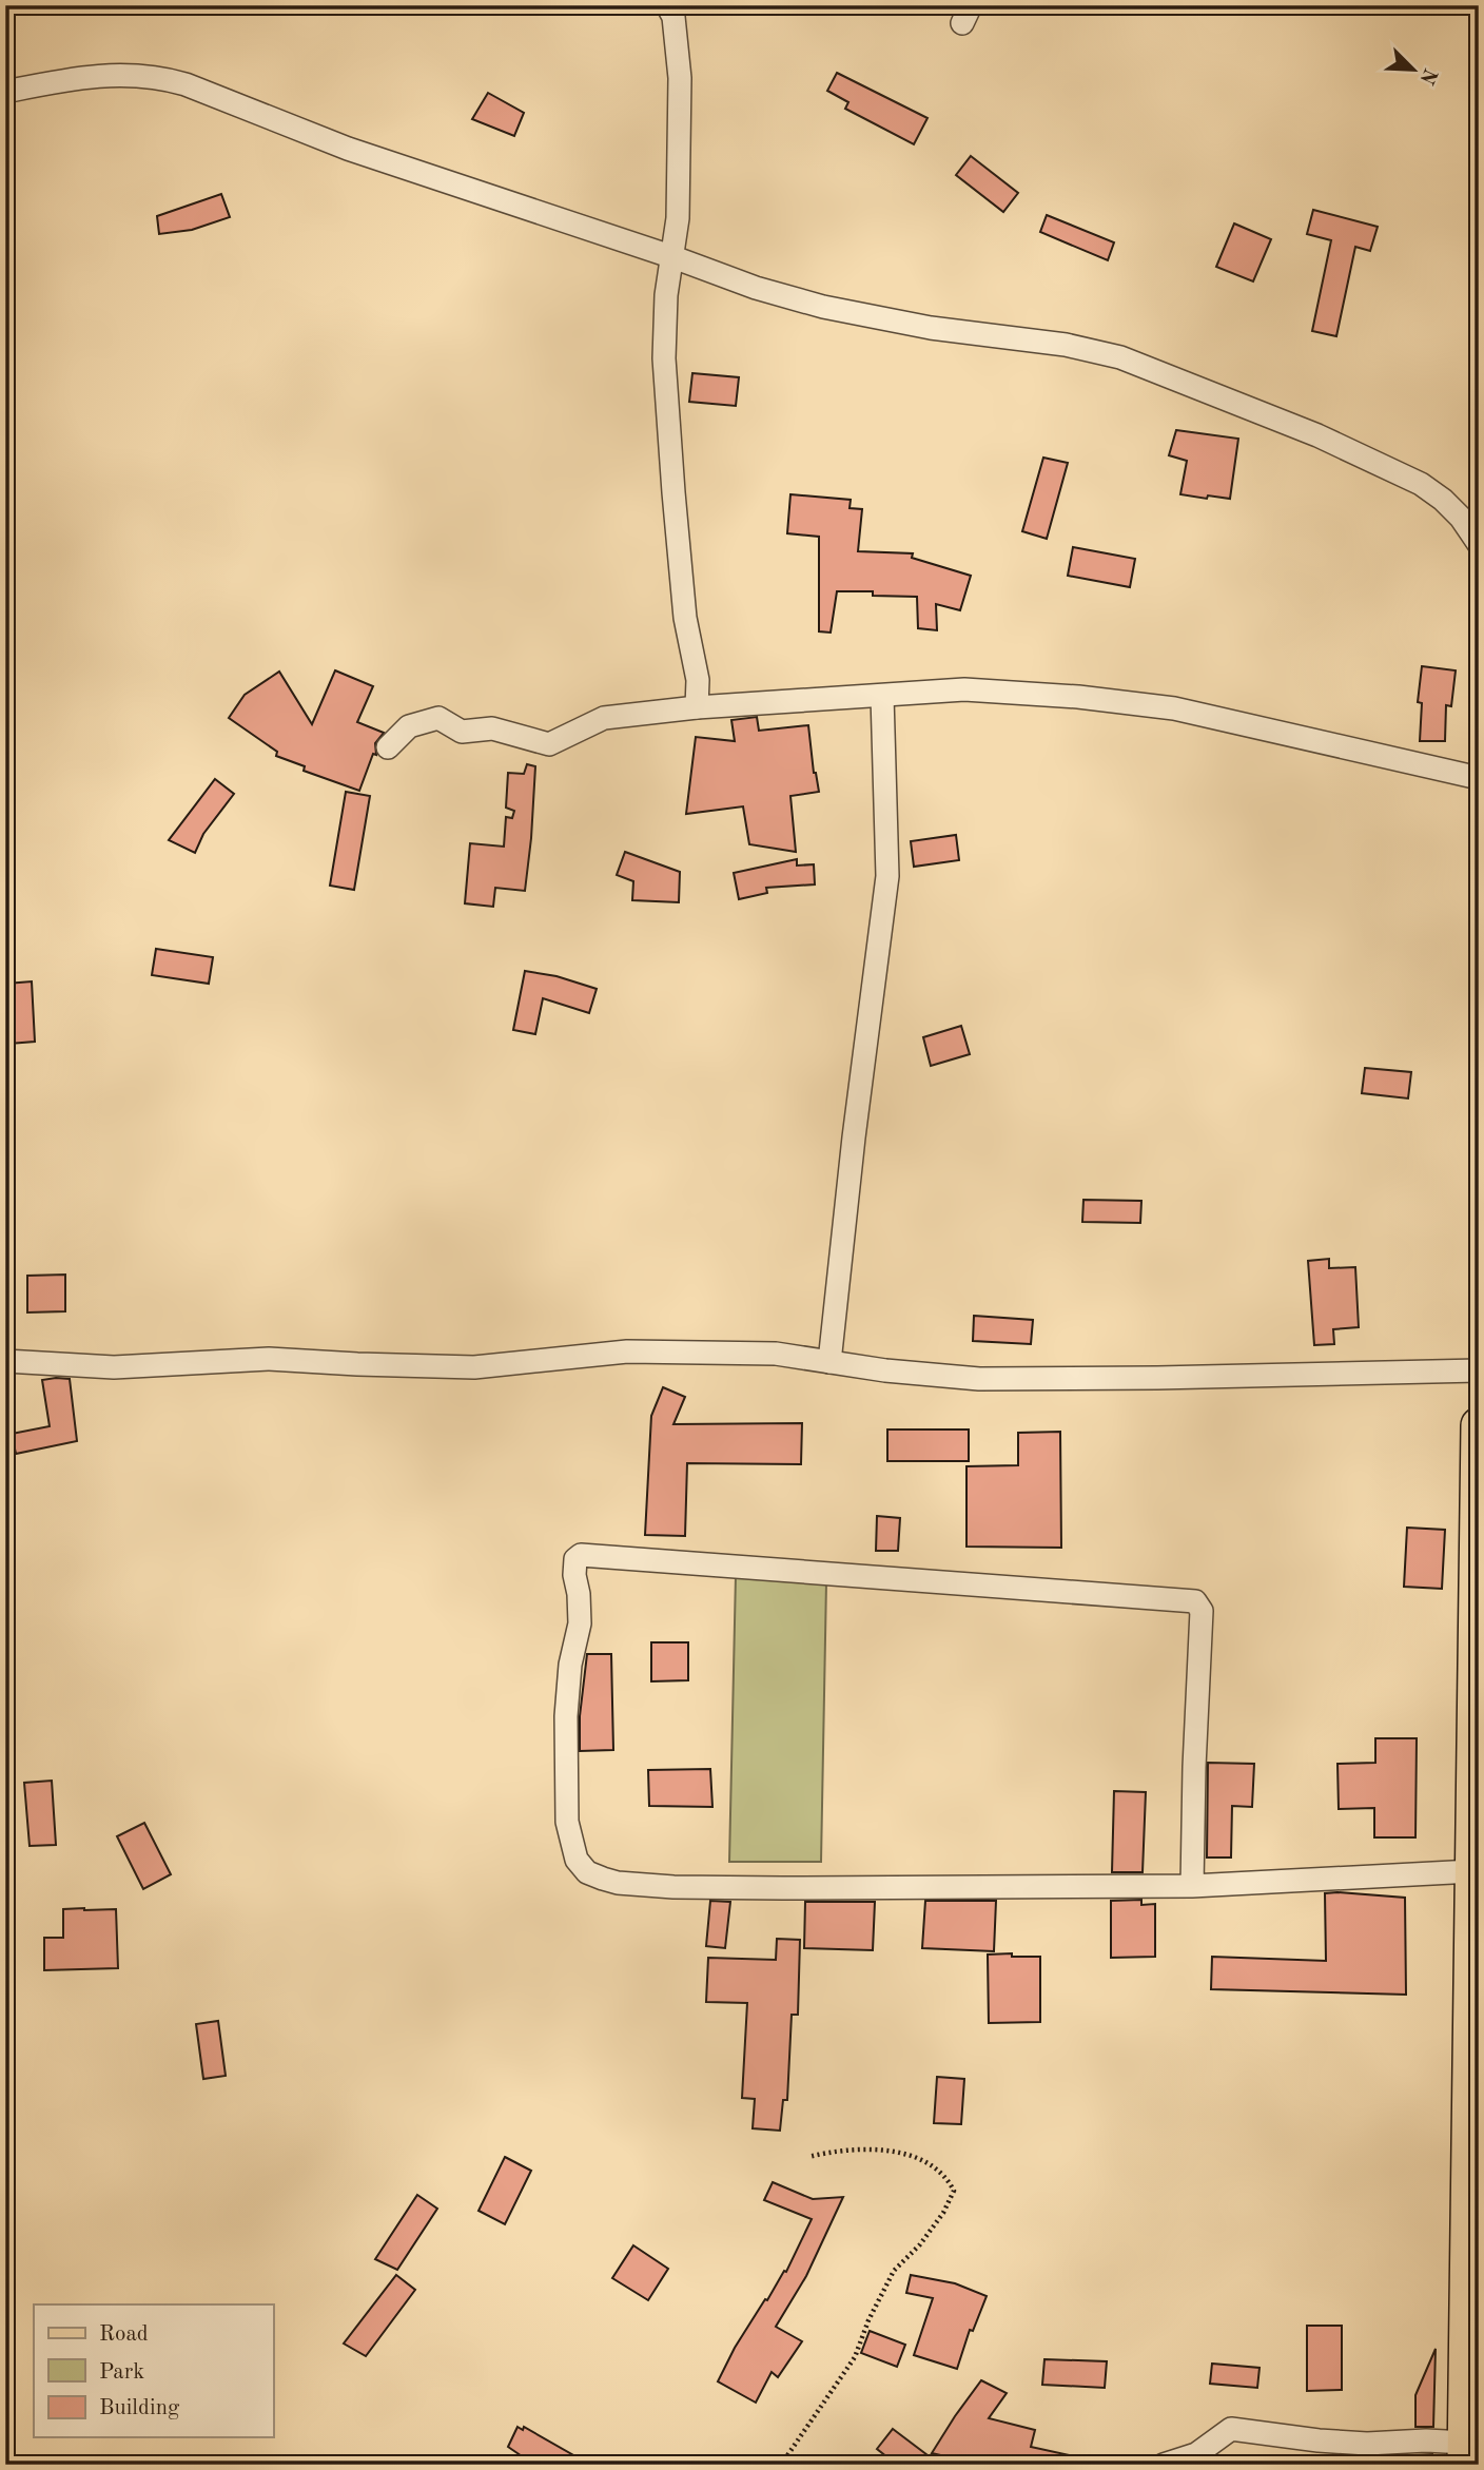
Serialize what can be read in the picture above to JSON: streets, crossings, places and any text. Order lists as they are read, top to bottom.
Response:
{
  "legend": ["Road", "Park", "Building"],
  "north": "bottom right"
}
